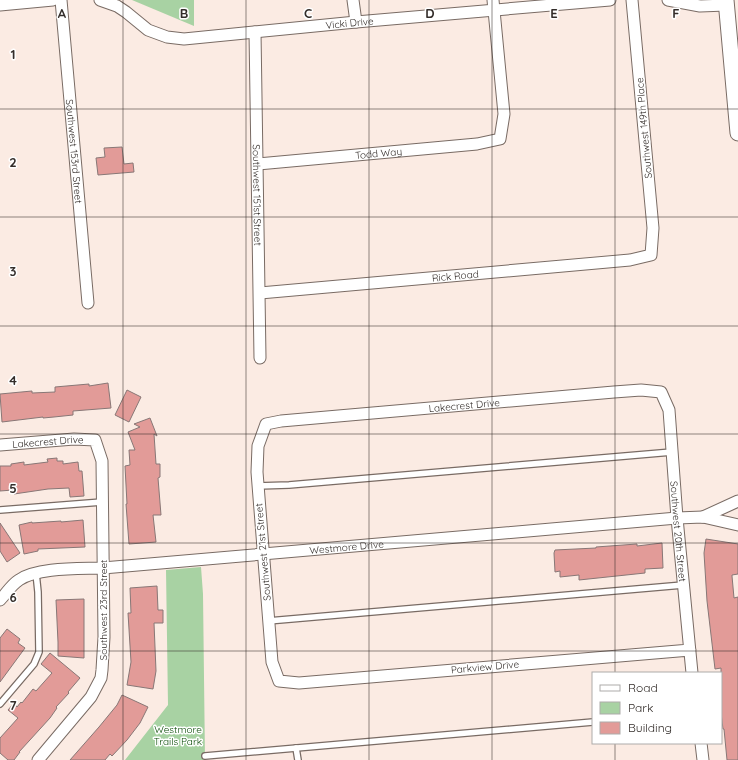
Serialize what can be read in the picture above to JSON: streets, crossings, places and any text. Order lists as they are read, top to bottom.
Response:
{
  "streets": {
    "street": [
      "Vicki Drive",
      "Southwest 149th Place",
      "Southwest 153rd Street",
      "Todd Way",
      "Southwest 151st Street",
      "Rick Road",
      "Lakecrest Drive",
      "Southwest 20th Street",
      "Westmore Drive",
      "Southwest 21st Street",
      "Southwest 23rd Street",
      "Parkview Drive"
    ]
  },
  "crossings": [
    ["Vicki Drive", "Todd Way"],
    ["Vicki Drive", "Southwest 151st Street"],
    ["Southwest 149th Place", "Rick Road"],
    ["Todd Way", "Southwest 151st Street"],
    ["Southwest 151st Street", "Rick Road"],
    ["Lakecrest Drive", "Southwest 20th Street"],
    ["Lakecrest Drive", "Southwest 21st Street"],
    ["Lakecrest Drive", "Southwest 23rd Street"],
    ["Southwest 20th Street", "Westmore Drive"],
    ["Southwest 20th Street", "Parkview Drive"],
    ["Westmore Drive", "Southwest 21st Street"],
    ["Westmore Drive", "Southwest 23rd Street"],
    ["Southwest 21st Street", "Parkview Drive"]
  ],
  "parks": ["Westmore Trails Park"],
  "legend": ["Road", "Park", "Building"],
  "grid": {
    "columns": [
      "A",
      "B",
      "C",
      "D",
      "E",
      "F"
    ],
    "rows": [
      "1",
      "2",
      "3",
      "4",
      "5",
      "6",
      "7"
    ]
  }
}
